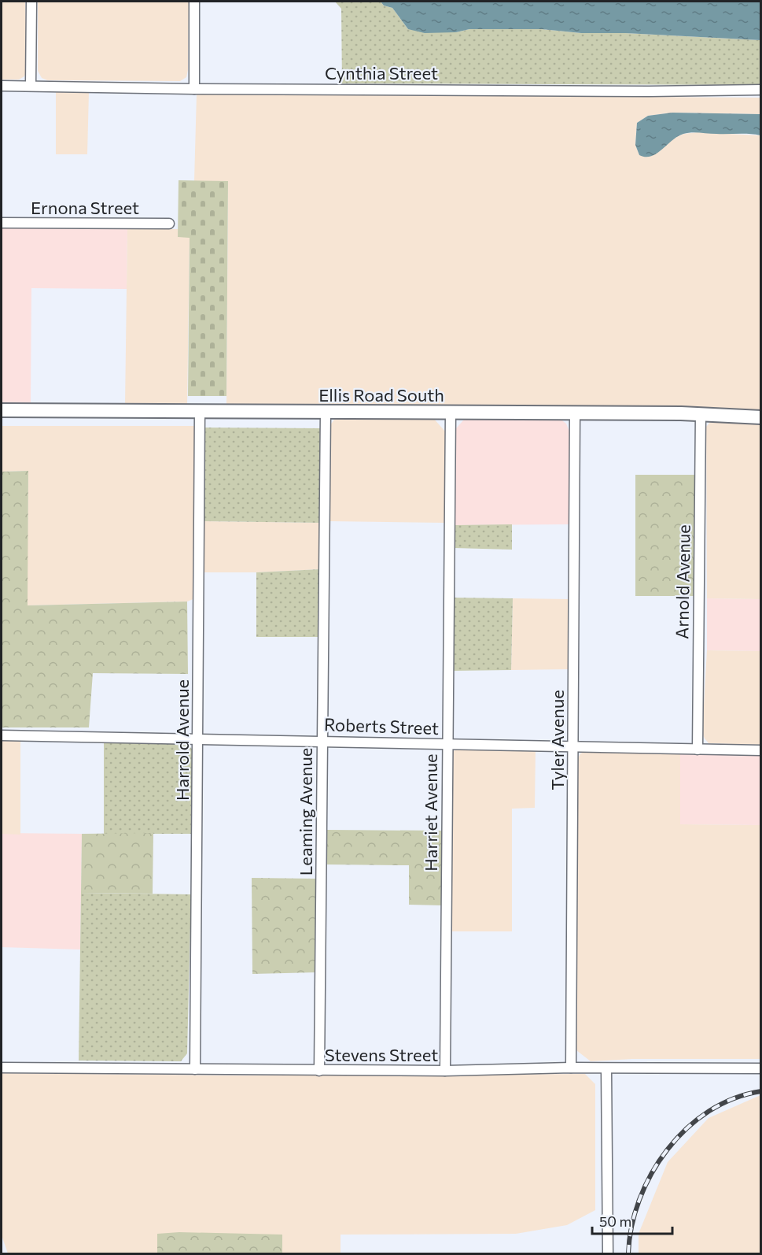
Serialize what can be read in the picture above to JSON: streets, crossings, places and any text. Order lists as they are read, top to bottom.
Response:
{
  "streets": {
    "street": [
      "Cynthia Street",
      "Ernona Street",
      "Ellis Road South",
      "Arnold Avenue",
      "Roberts Street",
      "Harrold Avenue",
      "Tyler Avenue",
      "Leaming Avenue",
      "Harriet Avenue",
      "Stevens Street"
    ]
  },
  "crossings": [
    ["Ellis Road South", "Arnold Avenue"],
    ["Ellis Road South", "Harrold Avenue"],
    ["Ellis Road South", "Tyler Avenue"],
    ["Ellis Road South", "Leaming Avenue"],
    ["Ellis Road South", "Harriet Avenue"],
    ["Arnold Avenue", "Roberts Street"],
    ["Roberts Street", "Harrold Avenue"],
    ["Roberts Street", "Tyler Avenue"],
    ["Roberts Street", "Leaming Avenue"],
    ["Roberts Street", "Harriet Avenue"],
    ["Harrold Avenue", "Stevens Street"],
    ["Tyler Avenue", "Stevens Street"],
    ["Leaming Avenue", "Stevens Street"],
    ["Harriet Avenue", "Stevens Street"]
  ],
  "scale_bar": "50 m"
}
